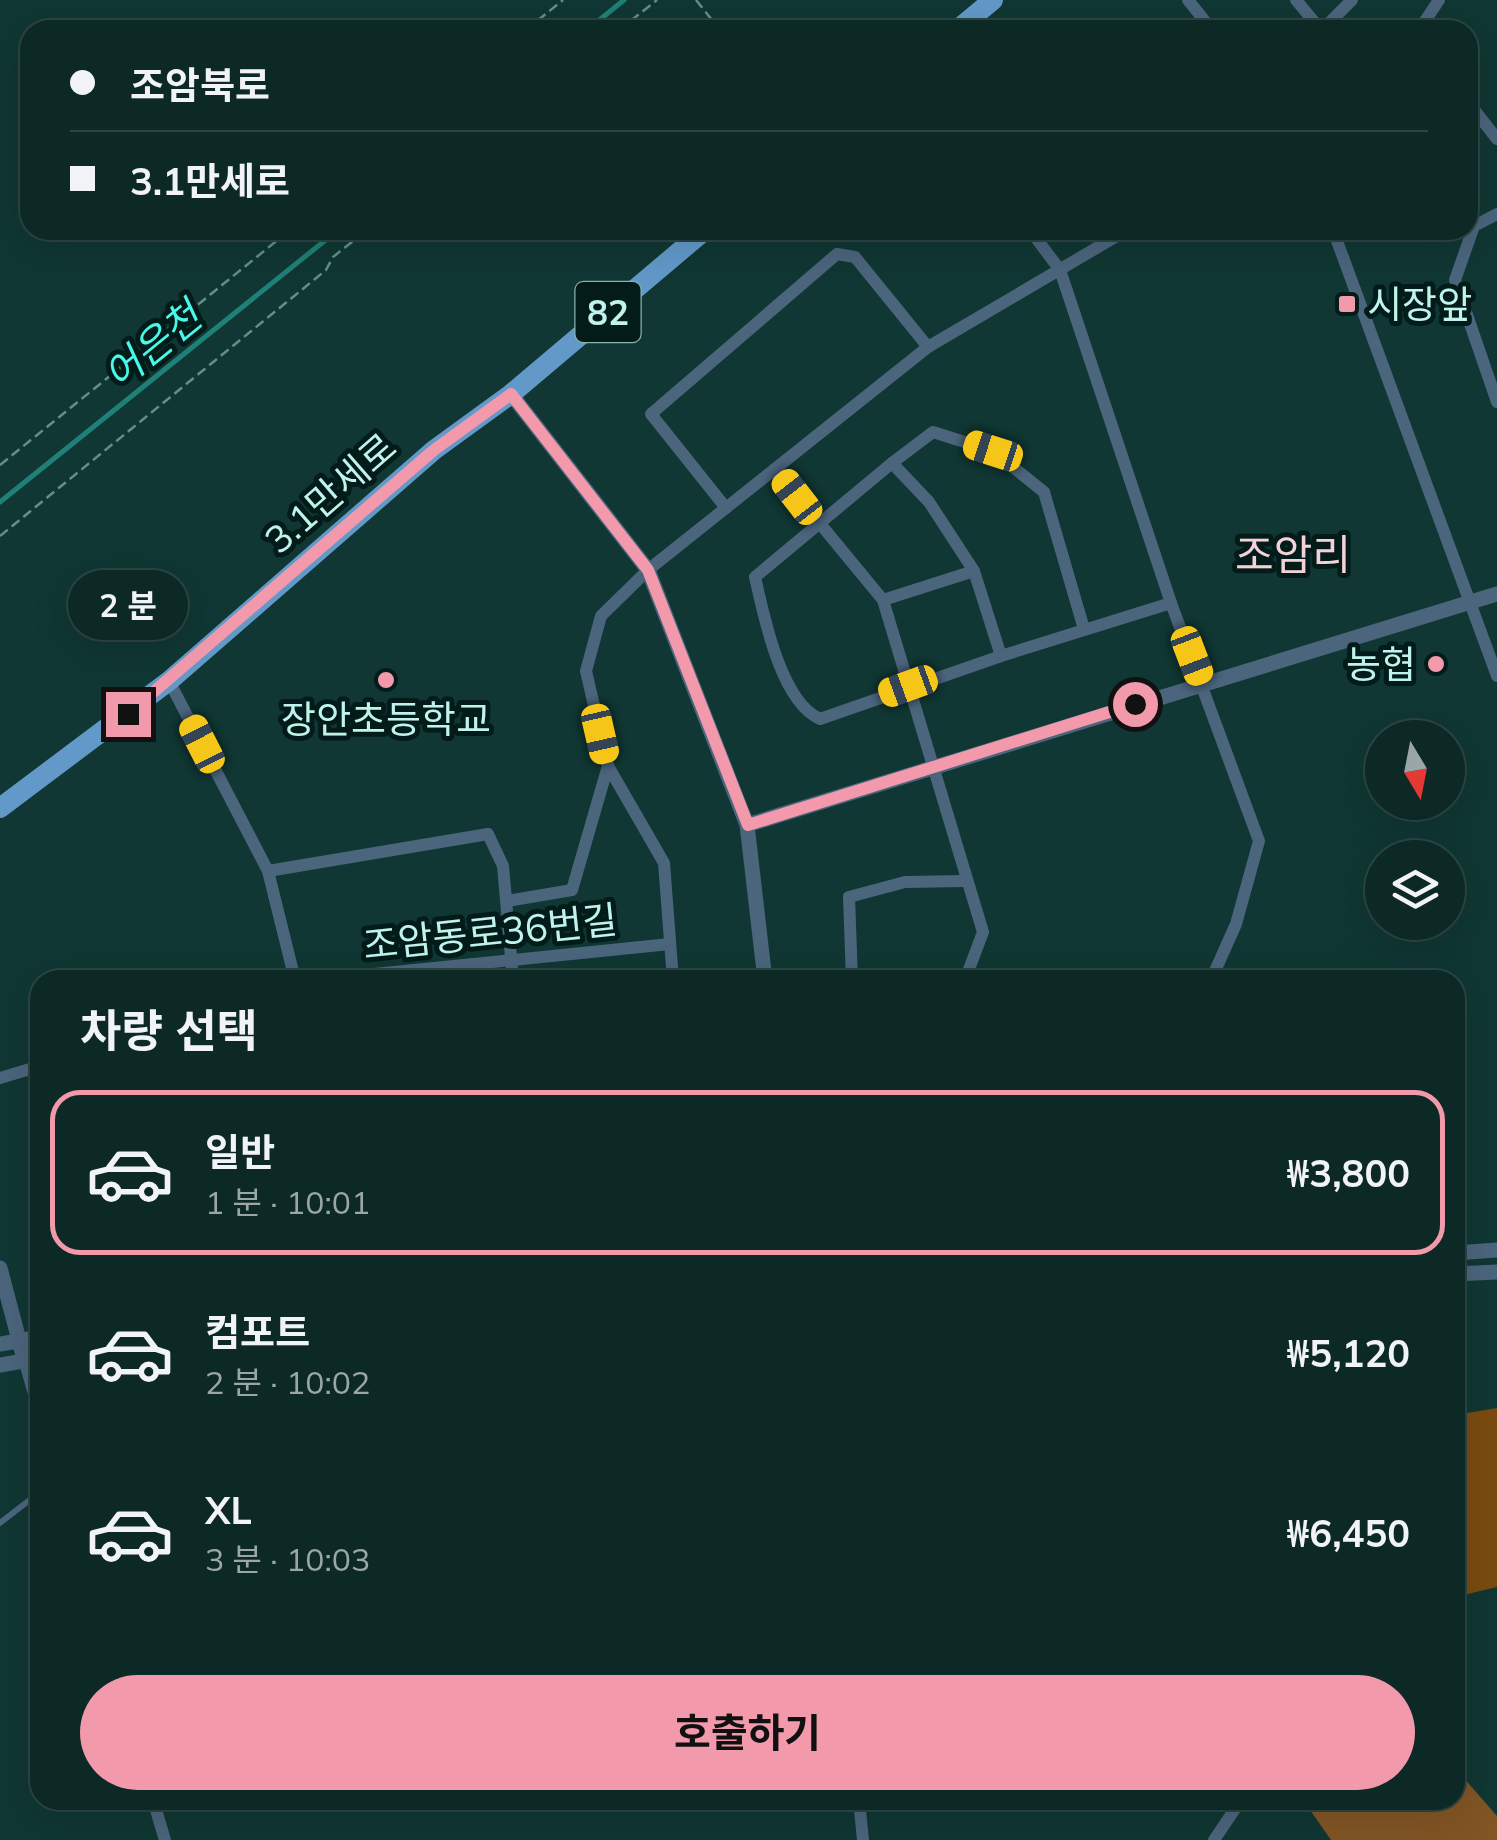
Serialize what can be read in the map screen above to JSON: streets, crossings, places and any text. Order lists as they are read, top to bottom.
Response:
{
  "streets": {
    "main road": ["82", "3.1만세로"],
    "street": ["조암동로36번길"]
  },
  "districts": ["조암리"],
  "water": ["어은천"],
  "places": {
    "transit": ["시장앞"],
    "other": ["농협", "장안초등학교"]
  },
  "north": "bottom",
  "page": {
    "banner": ["조암북로", "3.1만세로"],
    "bubble": "2 분",
    "heading": "차량 선택",
    "list": [
      {
        "name": "일반",
        "note": "1 분 · 10:01",
        "value": "₩3,800"
      },
      {
        "name": "컴포트",
        "note": "2 분 · 10:02",
        "value": "₩5,120"
      },
      {
        "name": "XL",
        "note": "3 분 · 10:03",
        "value": "₩6,450"
      }
    ],
    "buttons": "호출하기"
  }
}
